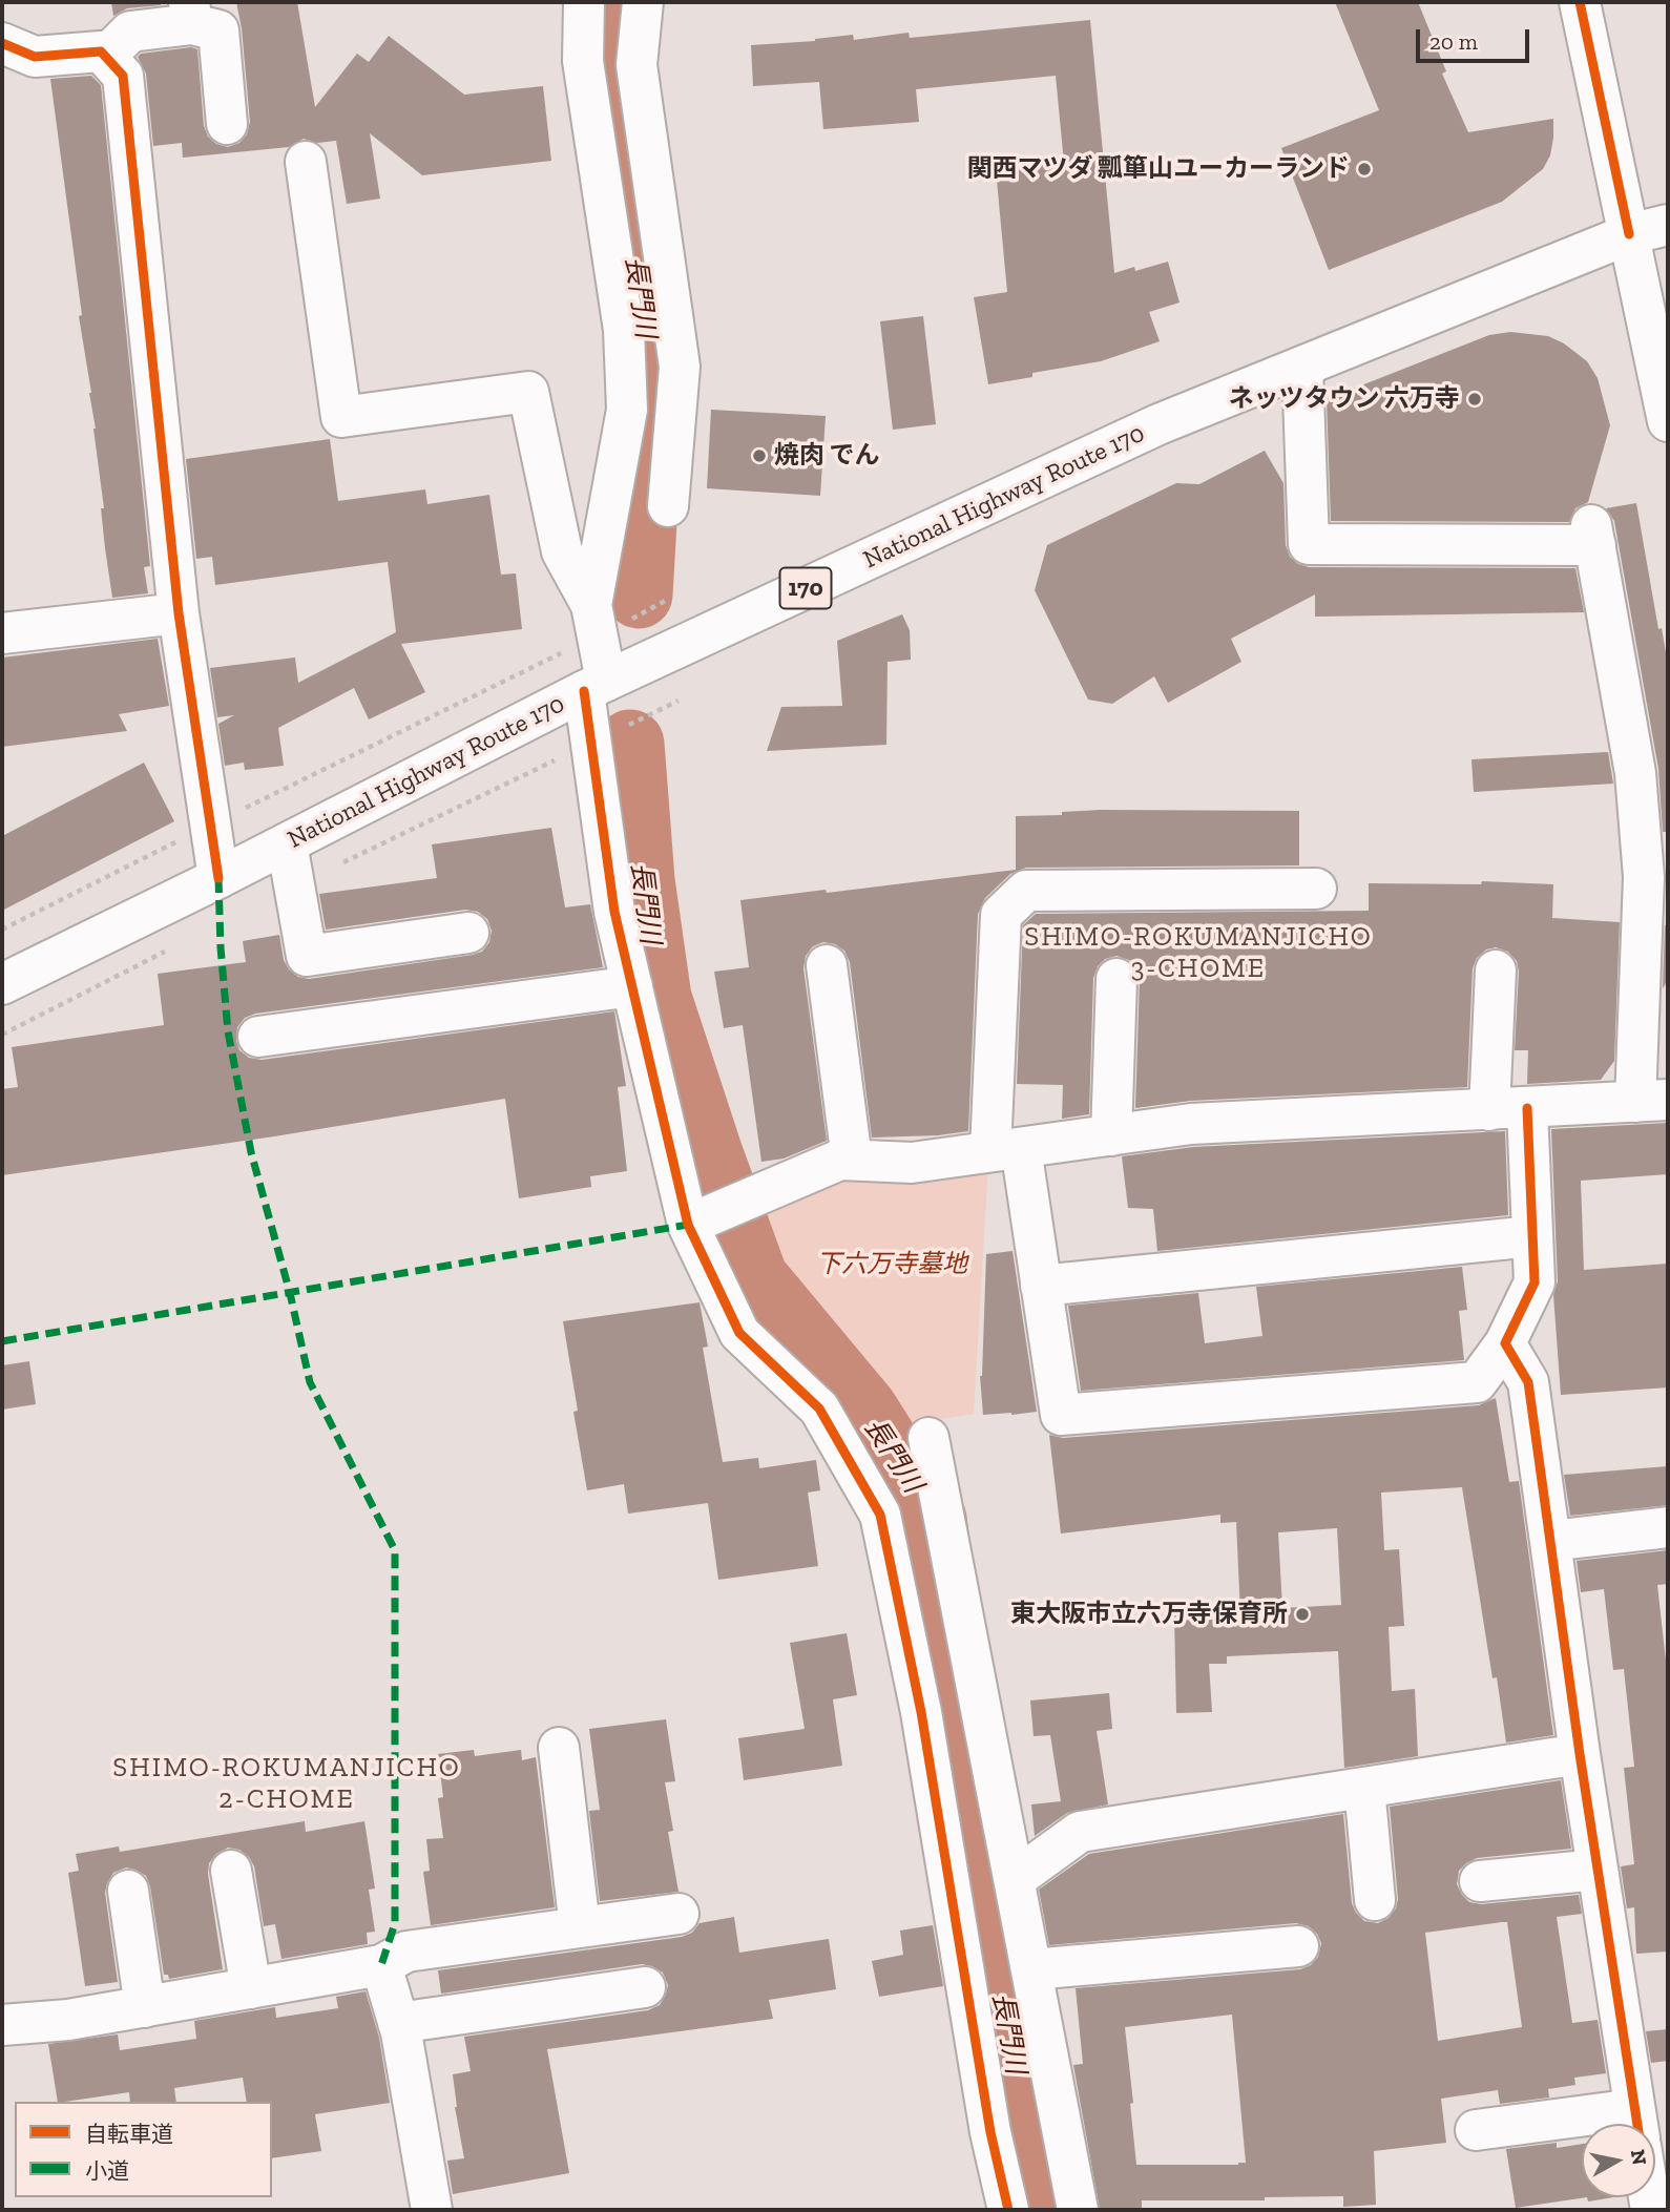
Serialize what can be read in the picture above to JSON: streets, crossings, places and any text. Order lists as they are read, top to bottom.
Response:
{
  "streets": {
    "main road": ["National Highway Route 170", "170"]
  },
  "districts": ["SHIMO-ROKUMANJICHO 3-CHOME", "SHIMO-ROKUMANJICHO 2-CHOME"],
  "water": ["長門川"],
  "parks": ["下六万寺墓地"],
  "places": [
    "関西マツダ 瓢箪山ユーカーランド",
    "ネッツタウン 六万寺",
    "焼肉 でん",
    "東大阪市立六万寺保育所"
  ],
  "legend": ["自転車道", "小道"],
  "scale_bar": "20 m",
  "north": "right"
}
